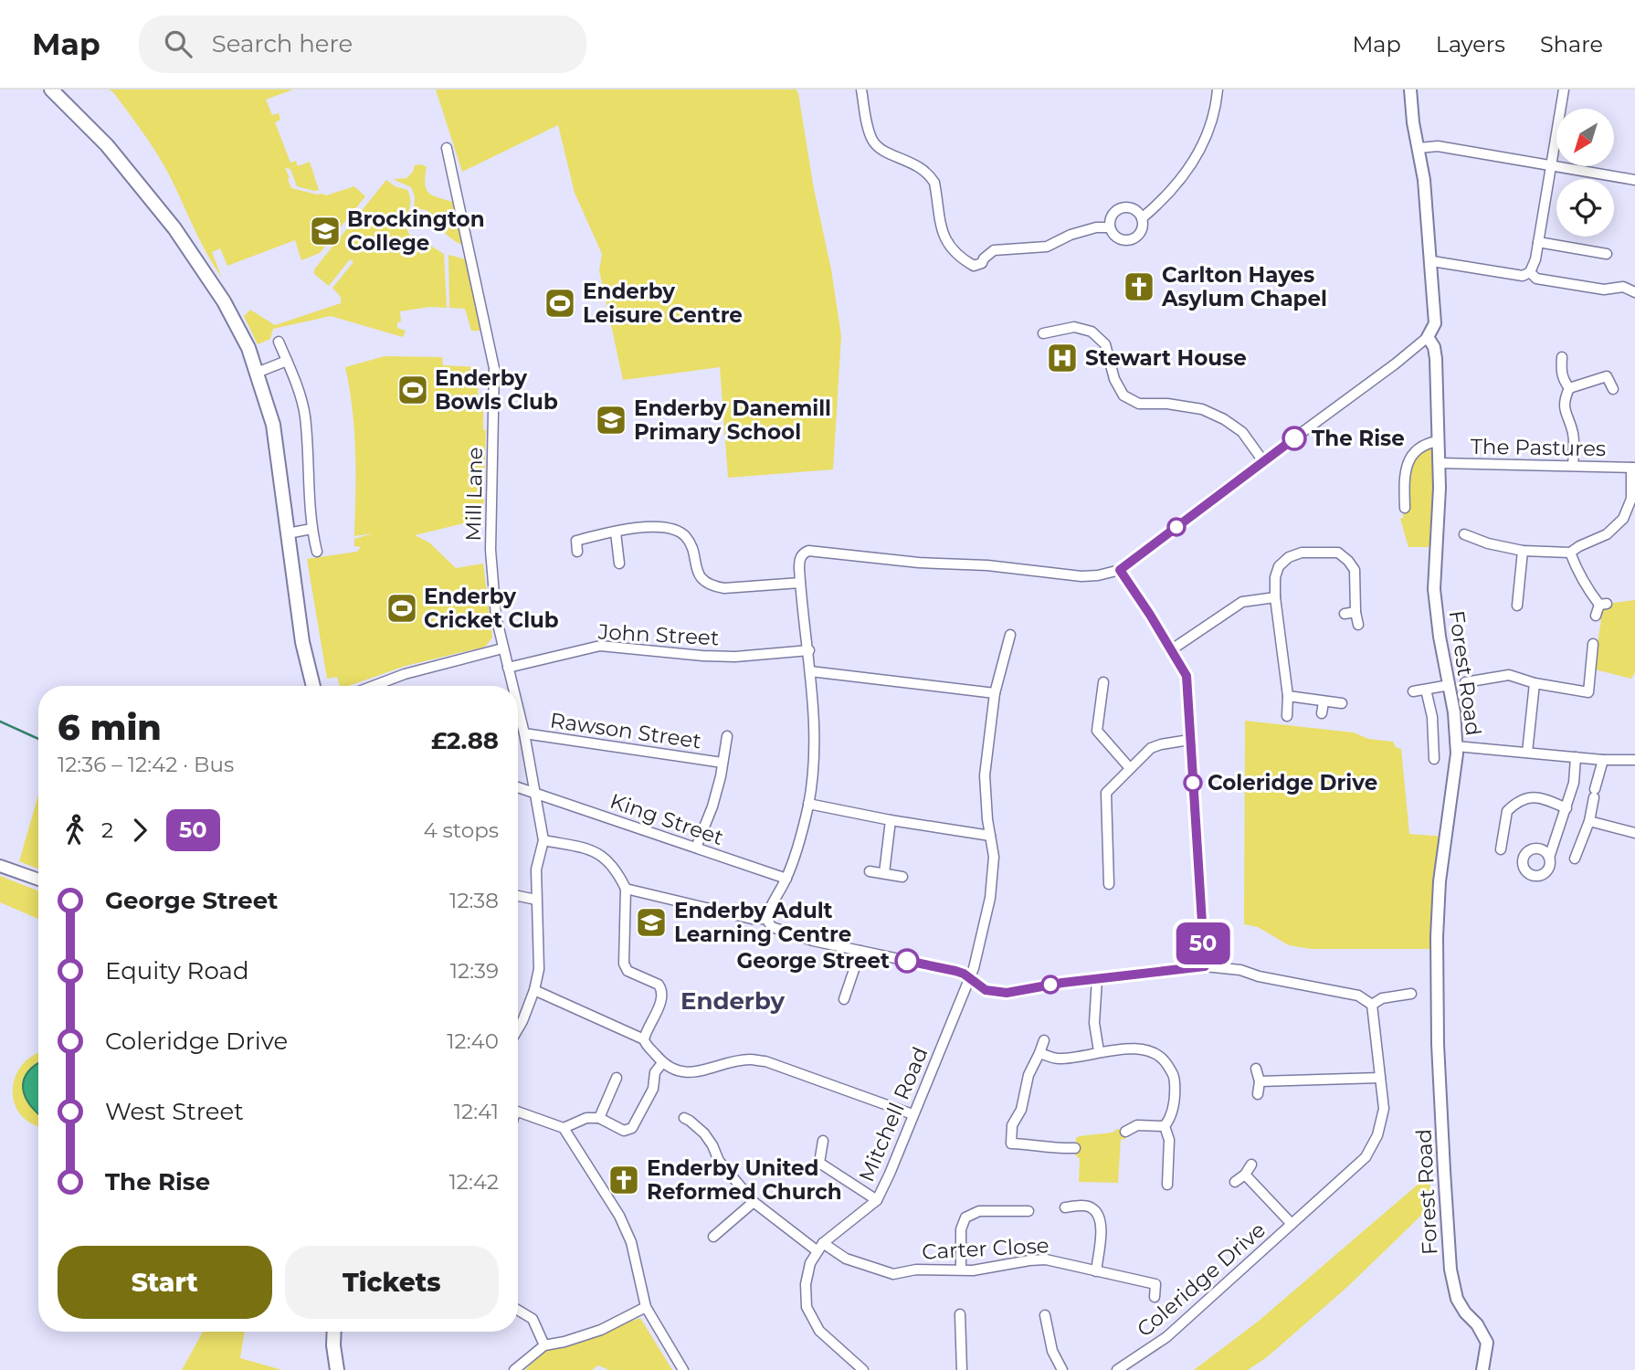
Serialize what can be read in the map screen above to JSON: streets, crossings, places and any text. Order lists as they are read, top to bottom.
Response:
{
  "streets": {
    "street": [
      "The Pastures",
      "Mill Lane",
      "John Street",
      "Forest Road",
      "Rawson Street",
      "King Street",
      "Mitchell Road",
      "Carter Close",
      "Coleridge Drive"
    ]
  },
  "crossings": [
    ["The Pastures", "Forest Road"],
    ["Mill Lane", "John Street"],
    ["Mill Lane", "Rawson Street"],
    ["Mill Lane", "King Street"],
    ["Mitchell Road", "Carter Close"]
  ],
  "districts": ["Enderby"],
  "places": {
    "school or university": ["Brockington College", "Enderby Danemill Primary School", "Enderby Adult Learning Centre"],
    "church": ["Carlton Hayes Asylum Chapel", "Enderby United Reformed Church"],
    "sports": ["Enderby Leisure Centre", "Enderby Bowls Club", "Enderby Cricket Club"],
    "hospital": ["Stewart House"],
    "other": ["The Rise", "Coleridge Drive", "George Street"]
  },
  "lines": ["bus line 50"],
  "north": "bottom left",
  "page": {
    "header": "Map",
    "search": "Search here",
    "nav": ["Map", "Layers", "Share"],
    "on_map": "50",
    "heading": ["6 min", "12:36 – 12:42 · Bus", "£2.88"],
    "legs": ["2", "50", "4 stops"],
    "list": [
      {
        "name": "George Street",
        "value": "12:38"
      },
      {
        "name": "Equity Road",
        "value": "12:39"
      },
      {
        "name": "Coleridge Drive",
        "value": "12:40"
      },
      {
        "name": "West Street",
        "value": "12:41"
      },
      {
        "name": "The Rise",
        "value": "12:42"
      }
    ],
    "buttons": ["Start", "Tickets"]
  }
}
